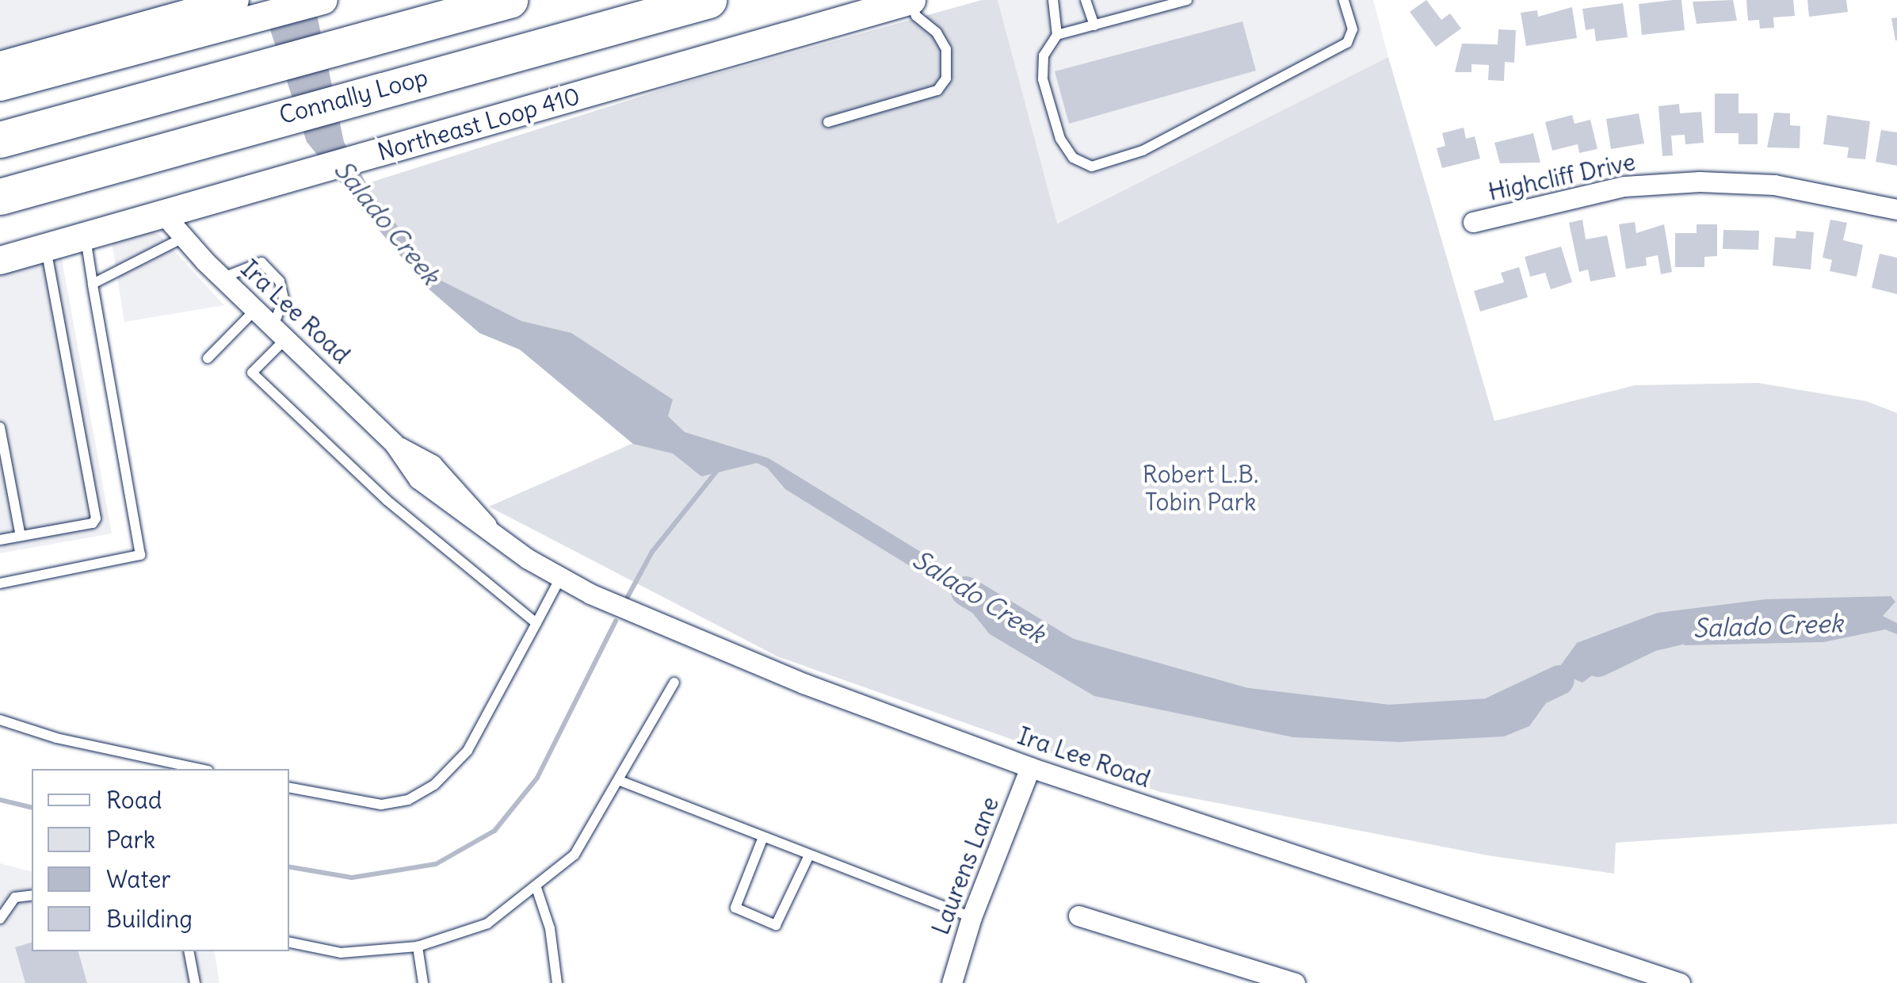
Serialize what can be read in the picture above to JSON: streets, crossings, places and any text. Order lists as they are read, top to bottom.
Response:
{
  "streets": {
    "highway": ["Connally Loop"],
    "main road": ["Northeast Loop 410"],
    "street": ["Highcliff Drive", "Ira Lee Road", "Laurens Lane"]
  },
  "crossings": [
    ["Northeast Loop 410", "Ira Lee Road"],
    ["Ira Lee Road", "Laurens Lane"]
  ],
  "water": ["Salado Creek"],
  "parks": ["Robert L.B. Tobin Park"],
  "legend": [
    "Road",
    "Park",
    "Water",
    "Building"
  ]
}
